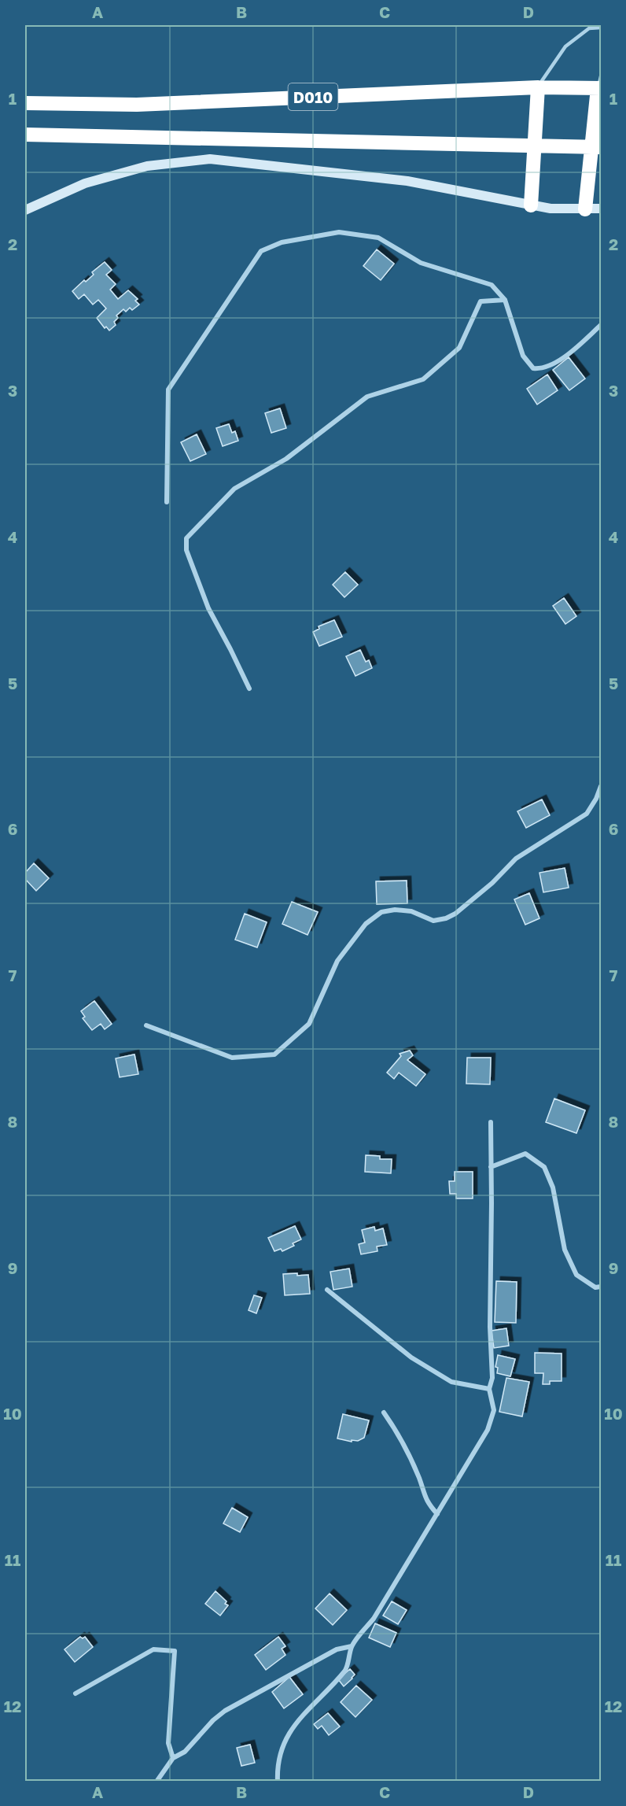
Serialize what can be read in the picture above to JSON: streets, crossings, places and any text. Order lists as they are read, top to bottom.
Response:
{
  "streets": {
    "highway": ["D010"]
  },
  "grid": {
    "columns": [
      "A",
      "B",
      "C",
      "D"
    ],
    "rows": [
      "1",
      "2",
      "3",
      "4",
      "5",
      "6",
      "7",
      "8",
      "9",
      "10",
      "11",
      "12"
    ]
  }
}
